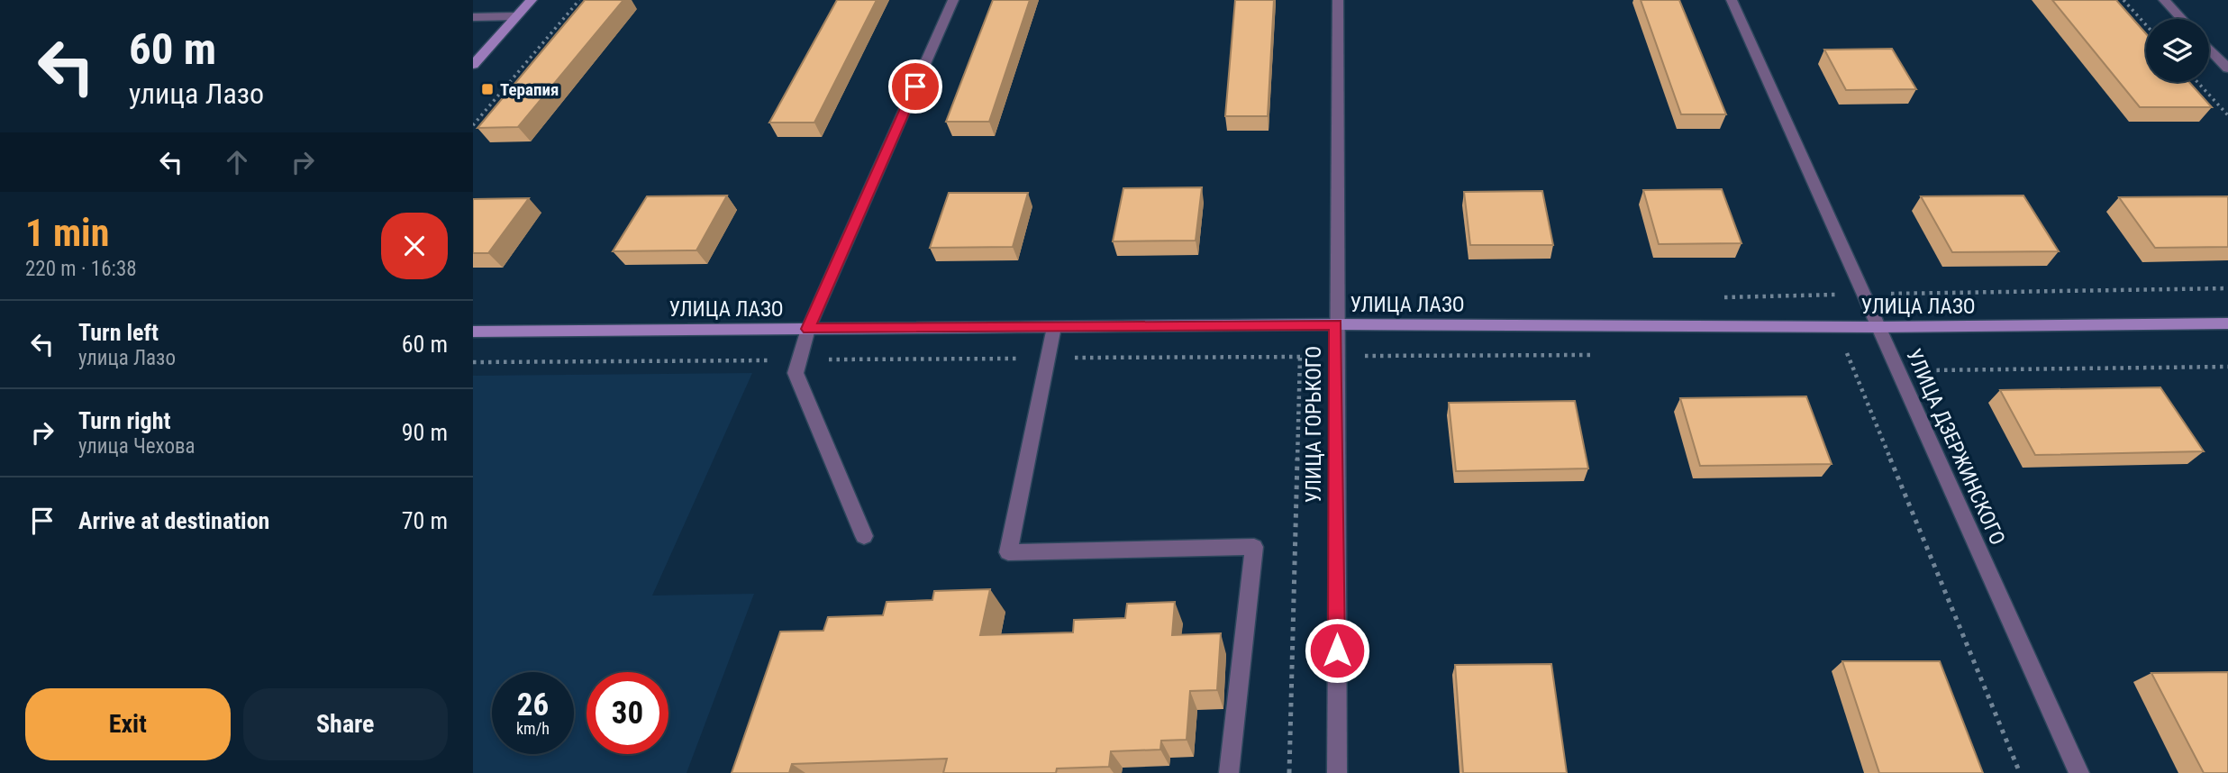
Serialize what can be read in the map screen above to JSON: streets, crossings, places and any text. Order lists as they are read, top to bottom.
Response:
{
  "streets": {
    "street": ["УЛИЦА ЛАЗО", "УЛИЦА ГОРЬКОГО", "УЛИЦА ДЗЕРЖИНСКОГО"]
  },
  "crossings": [
    ["УЛИЦА ЛАЗО", "УЛИЦА ГОРЬКОГО"],
    ["УЛИЦА ЛАЗО", "УЛИЦА ДЗЕРЖИНСКОГО"]
  ],
  "places": {
    "transit": ["Терапия"]
  },
  "page": {
    "turn": ["60 m", "улица Лазо"],
    "heading": ["1 min", "220 m · 16:38"],
    "list": [
      {
        "name": "Turn left",
        "note": "улица Лазо",
        "value": "60 m"
      },
      {
        "name": "Turn right",
        "note": "улица Чехова",
        "value": "90 m"
      },
      {
        "name": "Arrive at destination",
        "value": "70 m"
      }
    ],
    "speed": "26 km/h",
    "limit": "30",
    "buttons": ["Exit", "Share"]
  }
}
